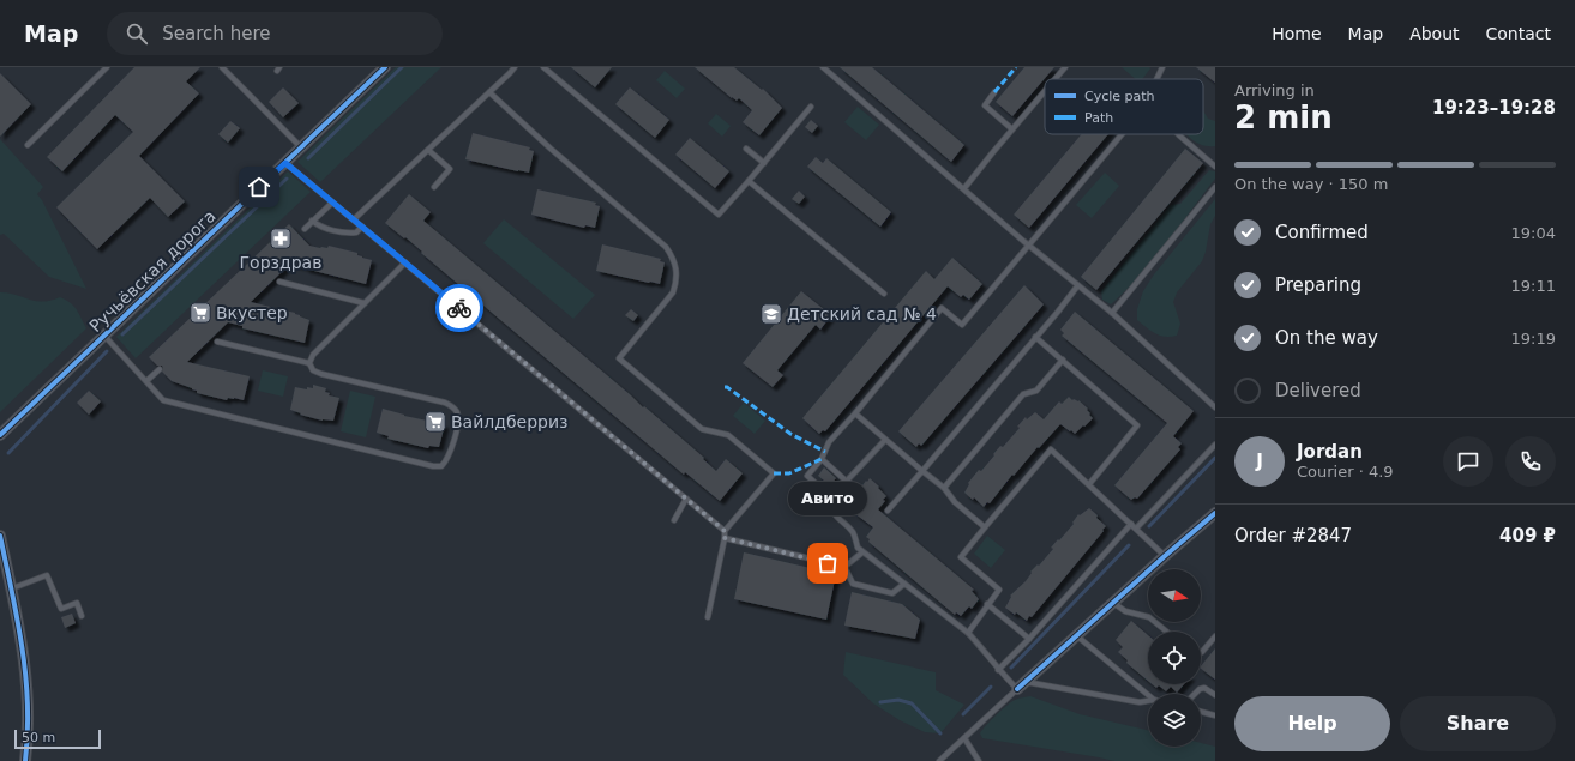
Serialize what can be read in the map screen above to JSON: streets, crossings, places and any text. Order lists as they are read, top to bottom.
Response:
{
  "streets": {
    "street": ["Ручьёвская дорога"]
  },
  "places": {
    "pharmacy": ["Горздрав"],
    "supermarket": ["Вкустер", "Вайлдберриз"],
    "school or university": ["Детский сад № 4"],
    "other": ["Авито"]
  },
  "legend": ["Cycle path", "Path"],
  "scale_bar": "50 m",
  "north": "right",
  "page": {
    "header": "Map",
    "search": "Search here",
    "nav": [
      "Home",
      "Map",
      "About",
      "Contact"
    ],
    "heading": ["2 min", "Arriving in", "19:23–19:28"],
    "panel": [
      "Jordan",
      "Courier · 4.9",
      "Order #2847",
      "409 ₽"
    ],
    "bar": "On the way · 150 m",
    "list": [
      ["Confirmed", "19:04"],
      ["Preparing", "19:11"],
      ["On the way", "19:19"],
      "Delivered"
    ],
    "round": "J",
    "bubble": "Авито",
    "buttons": ["Help", "Share"],
    "scale": "50 m"
  }
}
